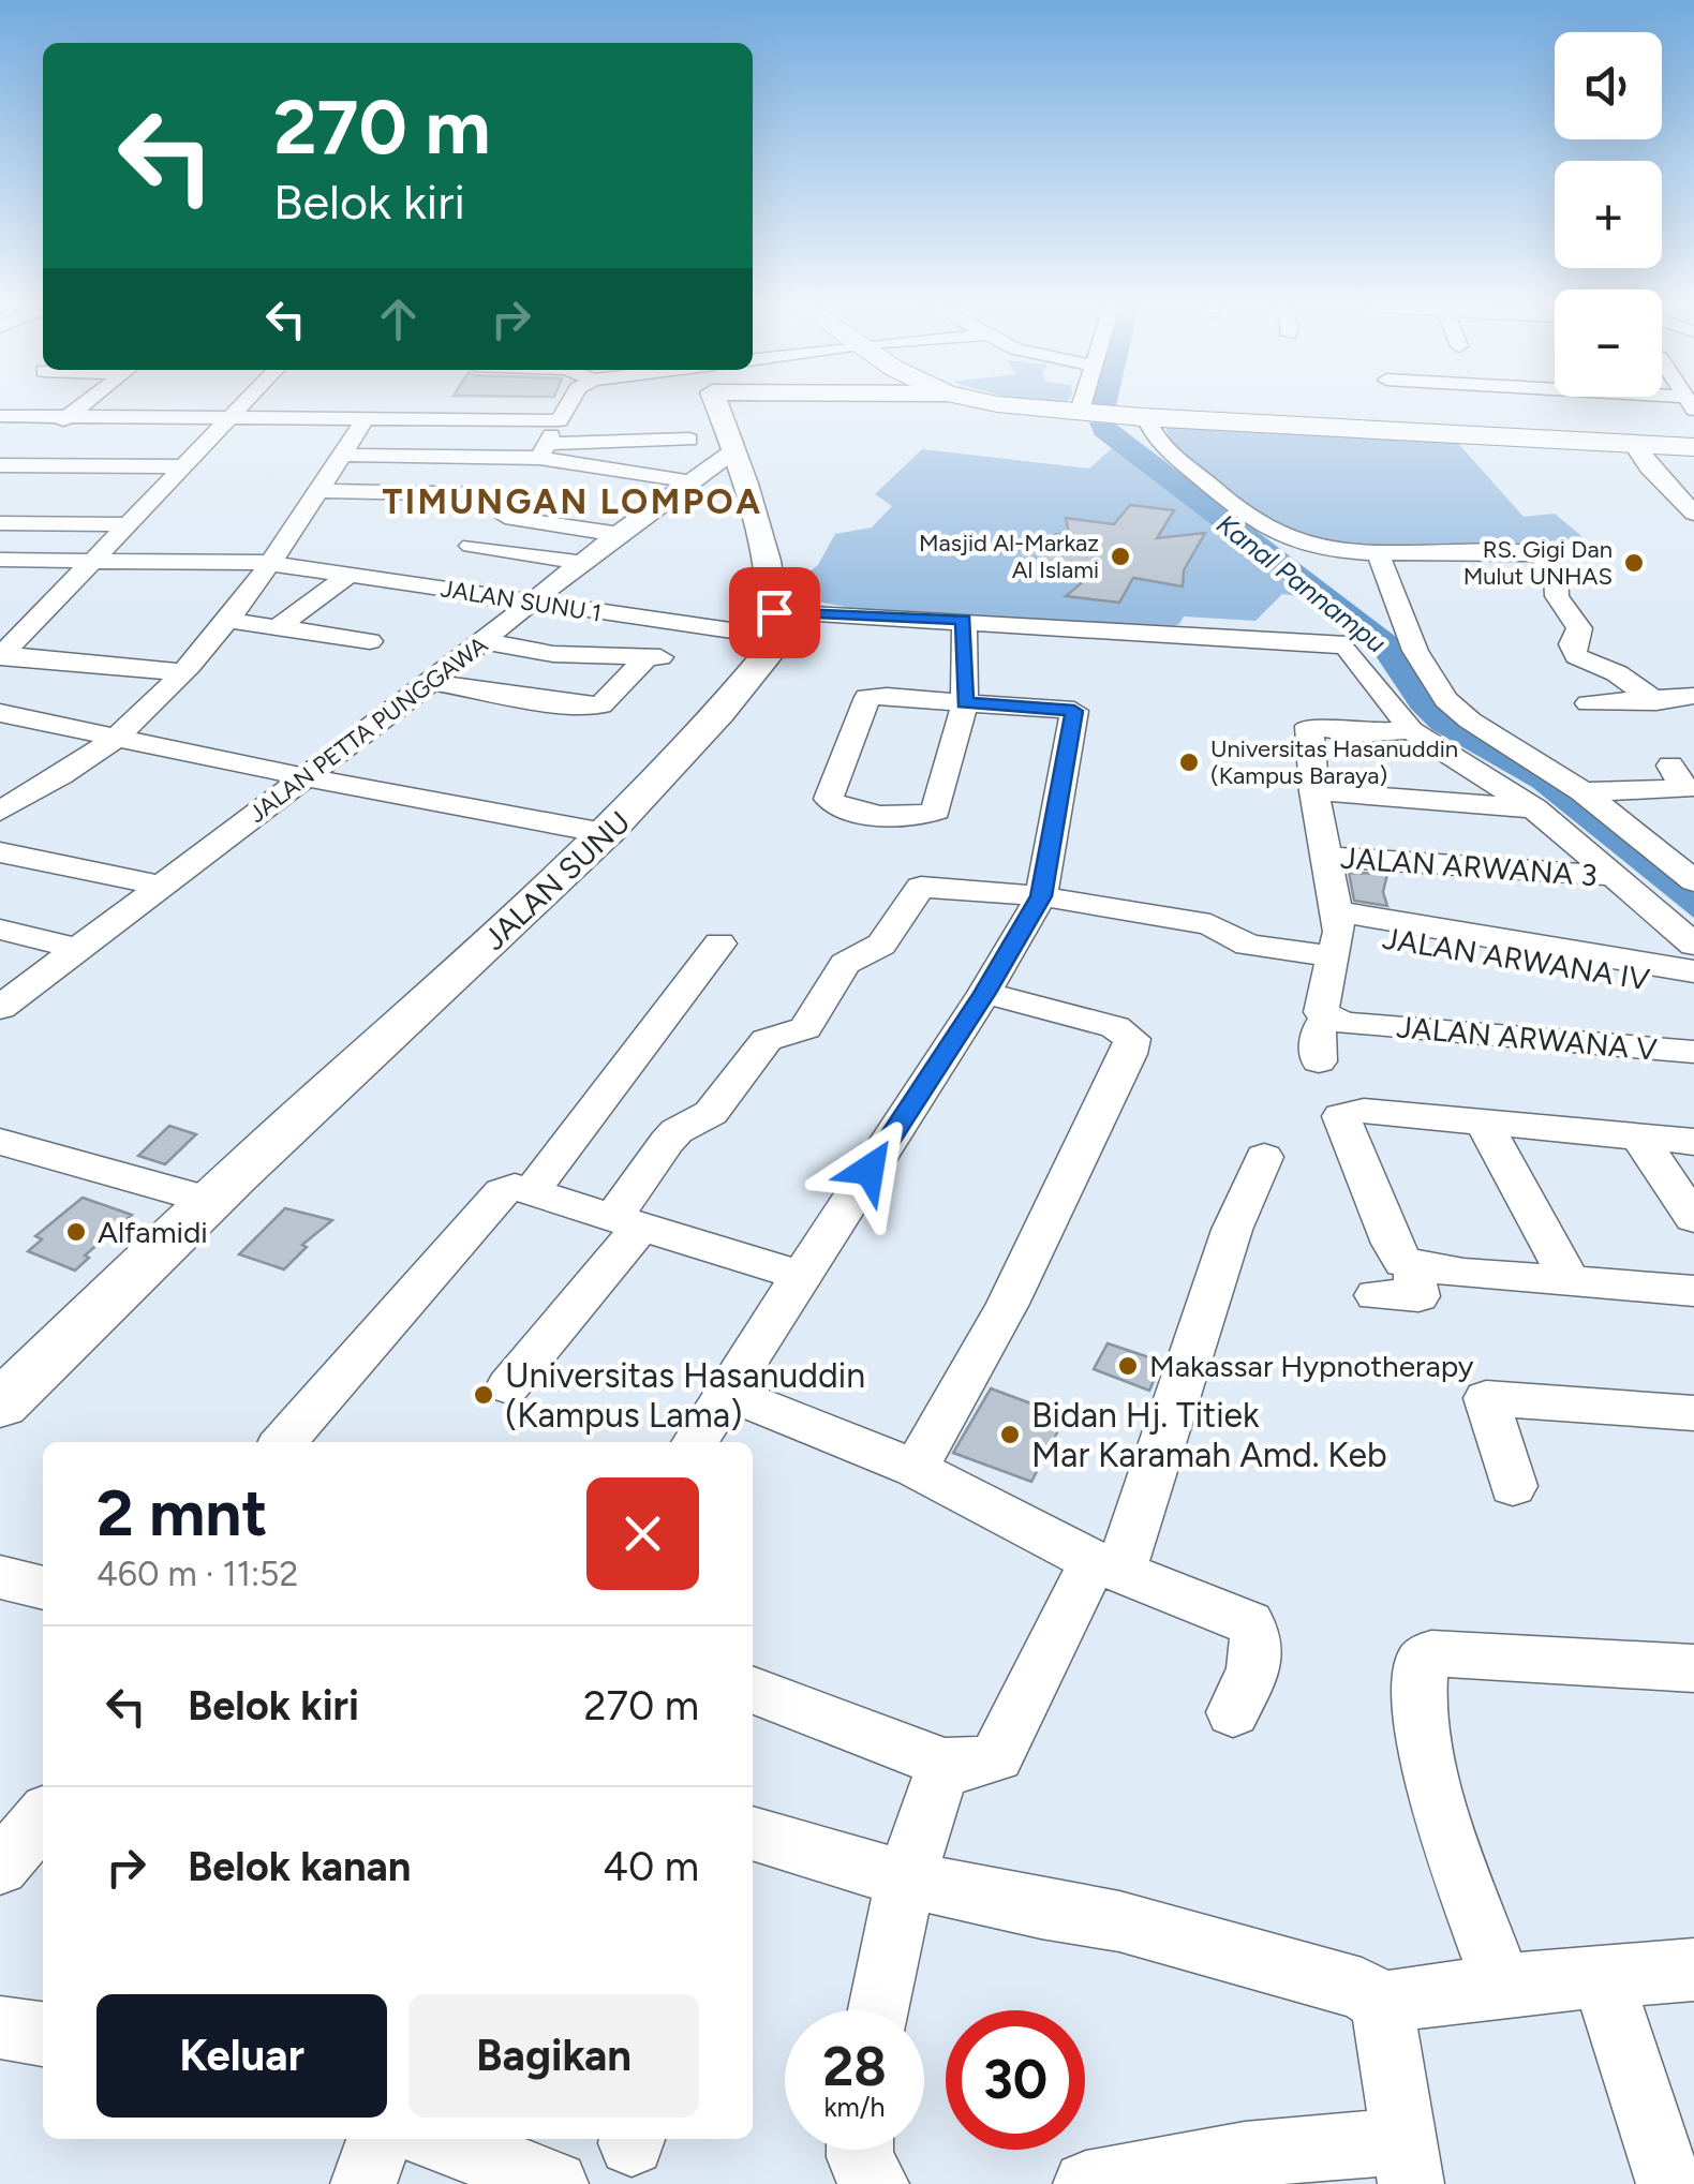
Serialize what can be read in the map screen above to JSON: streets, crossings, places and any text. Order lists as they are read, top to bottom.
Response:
{
  "streets": {
    "main road": ["JALAN SUNU"],
    "street": [
      "JALAN SUNU 1",
      "JALAN PETTA PUNGGAWA",
      "JALAN ARWANA 3",
      "JALAN ARWANA IV",
      "JALAN ARWANA V"
    ]
  },
  "crossings": [
    ["JALAN SUNU 1", "JALAN PETTA PUNGGAWA"],
    ["JALAN SUNU 1", "JALAN ARWANA 3"],
    ["JALAN SUNU 1", "JALAN SUNU"]
  ],
  "districts": ["TIMUNGAN LOMPOA"],
  "water": ["Kanal Pannampu"],
  "places": [
    "Masjid Al-Markaz Al Islami",
    "RS. Gigi Dan Mulut UNHAS",
    "Universitas Hasanuddin (Kampus Baraya)",
    "Alfamidi",
    "Makassar Hypnotherapy",
    "Universitas Hasanuddin (Kampus Lama)",
    "Bidan Hj. Titiek Mar Karamah Amd. Keb"
  ],
  "page": {
    "map_buttons": ["+", "−"],
    "turn": ["270 m", "Belok kiri"],
    "heading": ["2 mnt", "460 m · 11:52"],
    "list": [
      {
        "name": "Belok kiri",
        "value": "270 m"
      },
      {
        "name": "Belok kanan",
        "value": "40 m"
      }
    ],
    "buttons": ["Keluar", "Bagikan"],
    "speed": "28 km/h",
    "limit": "30"
  }
}
